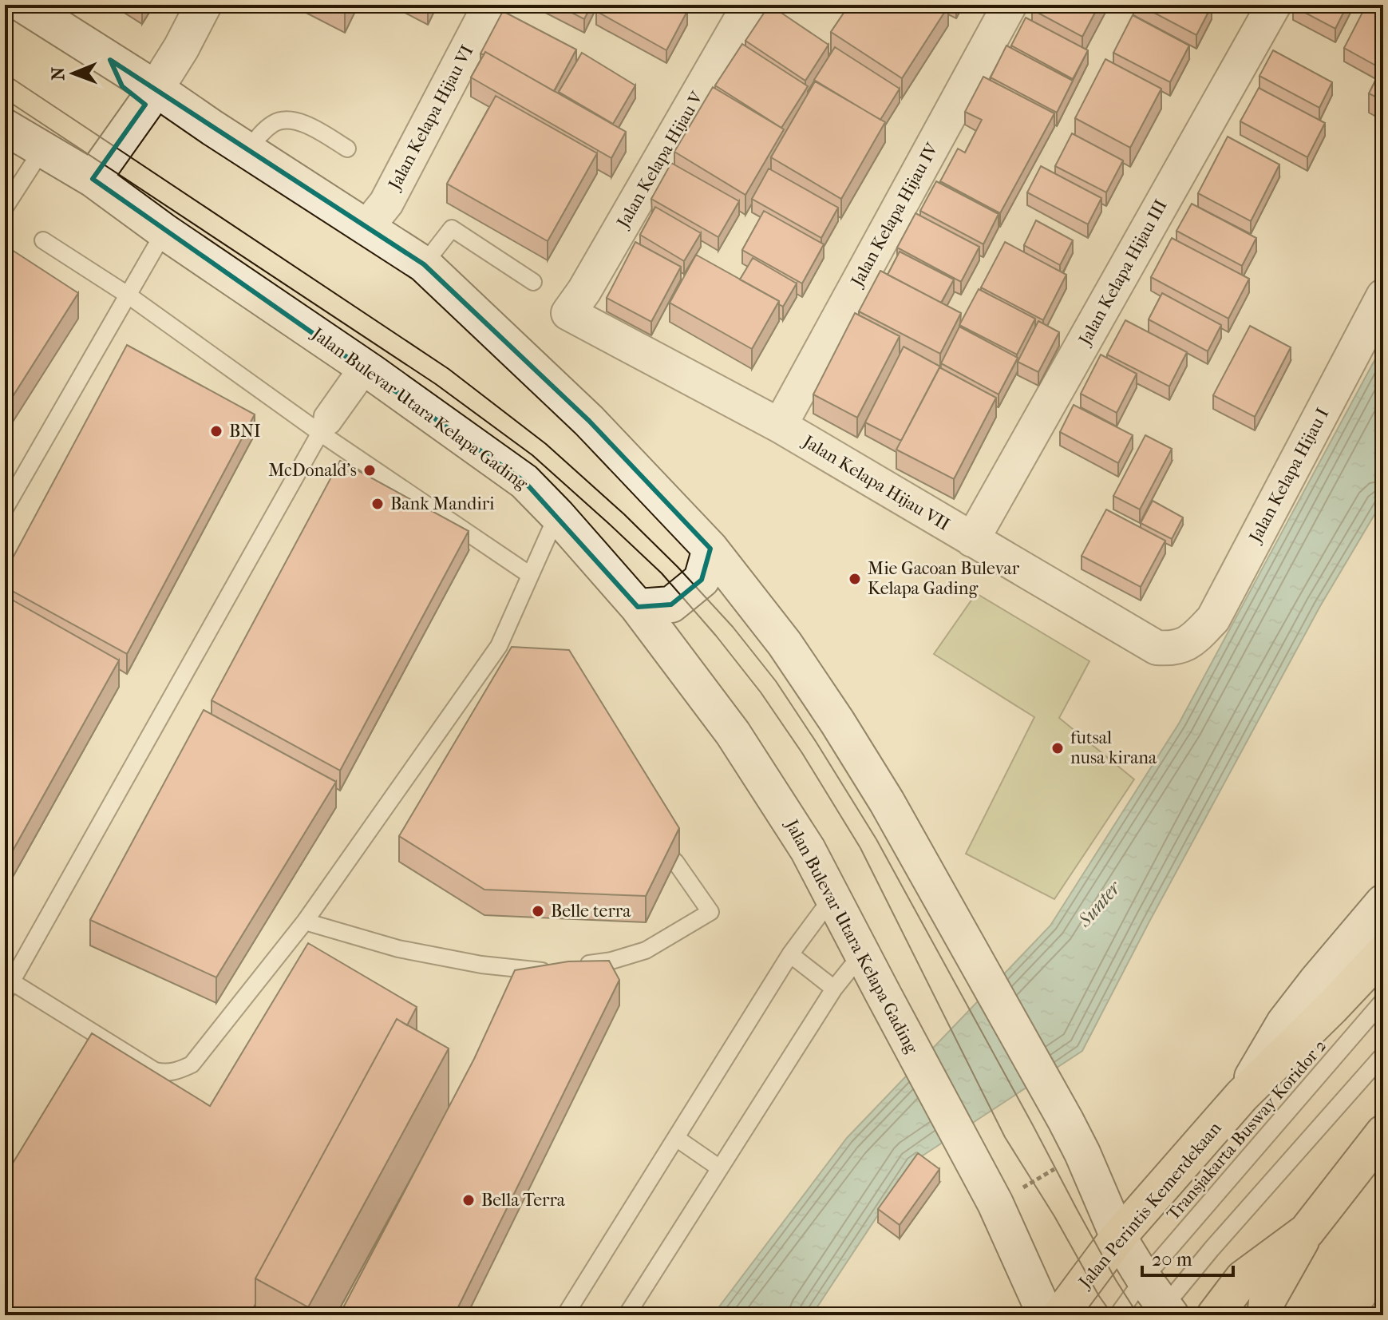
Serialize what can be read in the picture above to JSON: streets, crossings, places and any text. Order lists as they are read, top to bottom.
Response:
{
  "streets": {
    "highway": ["Jalan Perintis Kemerdekaan"],
    "main road": ["Jalan Bulevar Utara Kelapa Gading"],
    "street": [
      "Jalan Kelapa Hijau VI",
      "Jalan Kelapa Hijau V",
      "Jalan Kelapa Hijau IV",
      "Jalan Kelapa Hijau III",
      "Jalan Kelapa Hijau I",
      "Jalan Kelapa Hijau VII"
    ],
    "lane": ["Transjakarta Busway Koridor 2"]
  },
  "crossings": [
    ["Jalan Kelapa Hijau V", "Jalan Kelapa Hijau VII"],
    ["Jalan Kelapa Hijau IV", "Jalan Kelapa Hijau VII"],
    ["Jalan Kelapa Hijau III", "Jalan Kelapa Hijau VII"],
    ["Jalan Kelapa Hijau I", "Jalan Kelapa Hijau VII"]
  ],
  "water": ["Sunter"],
  "places": [
    "BNI",
    "McDonald's",
    "Bank Mandiri",
    "Mie Gacoan Bulevar Kelapa Gading",
    "futsal nusa kirana",
    "Belle terra",
    "Bella Terra"
  ],
  "scale_bar": "20 m",
  "north": "left"
}
